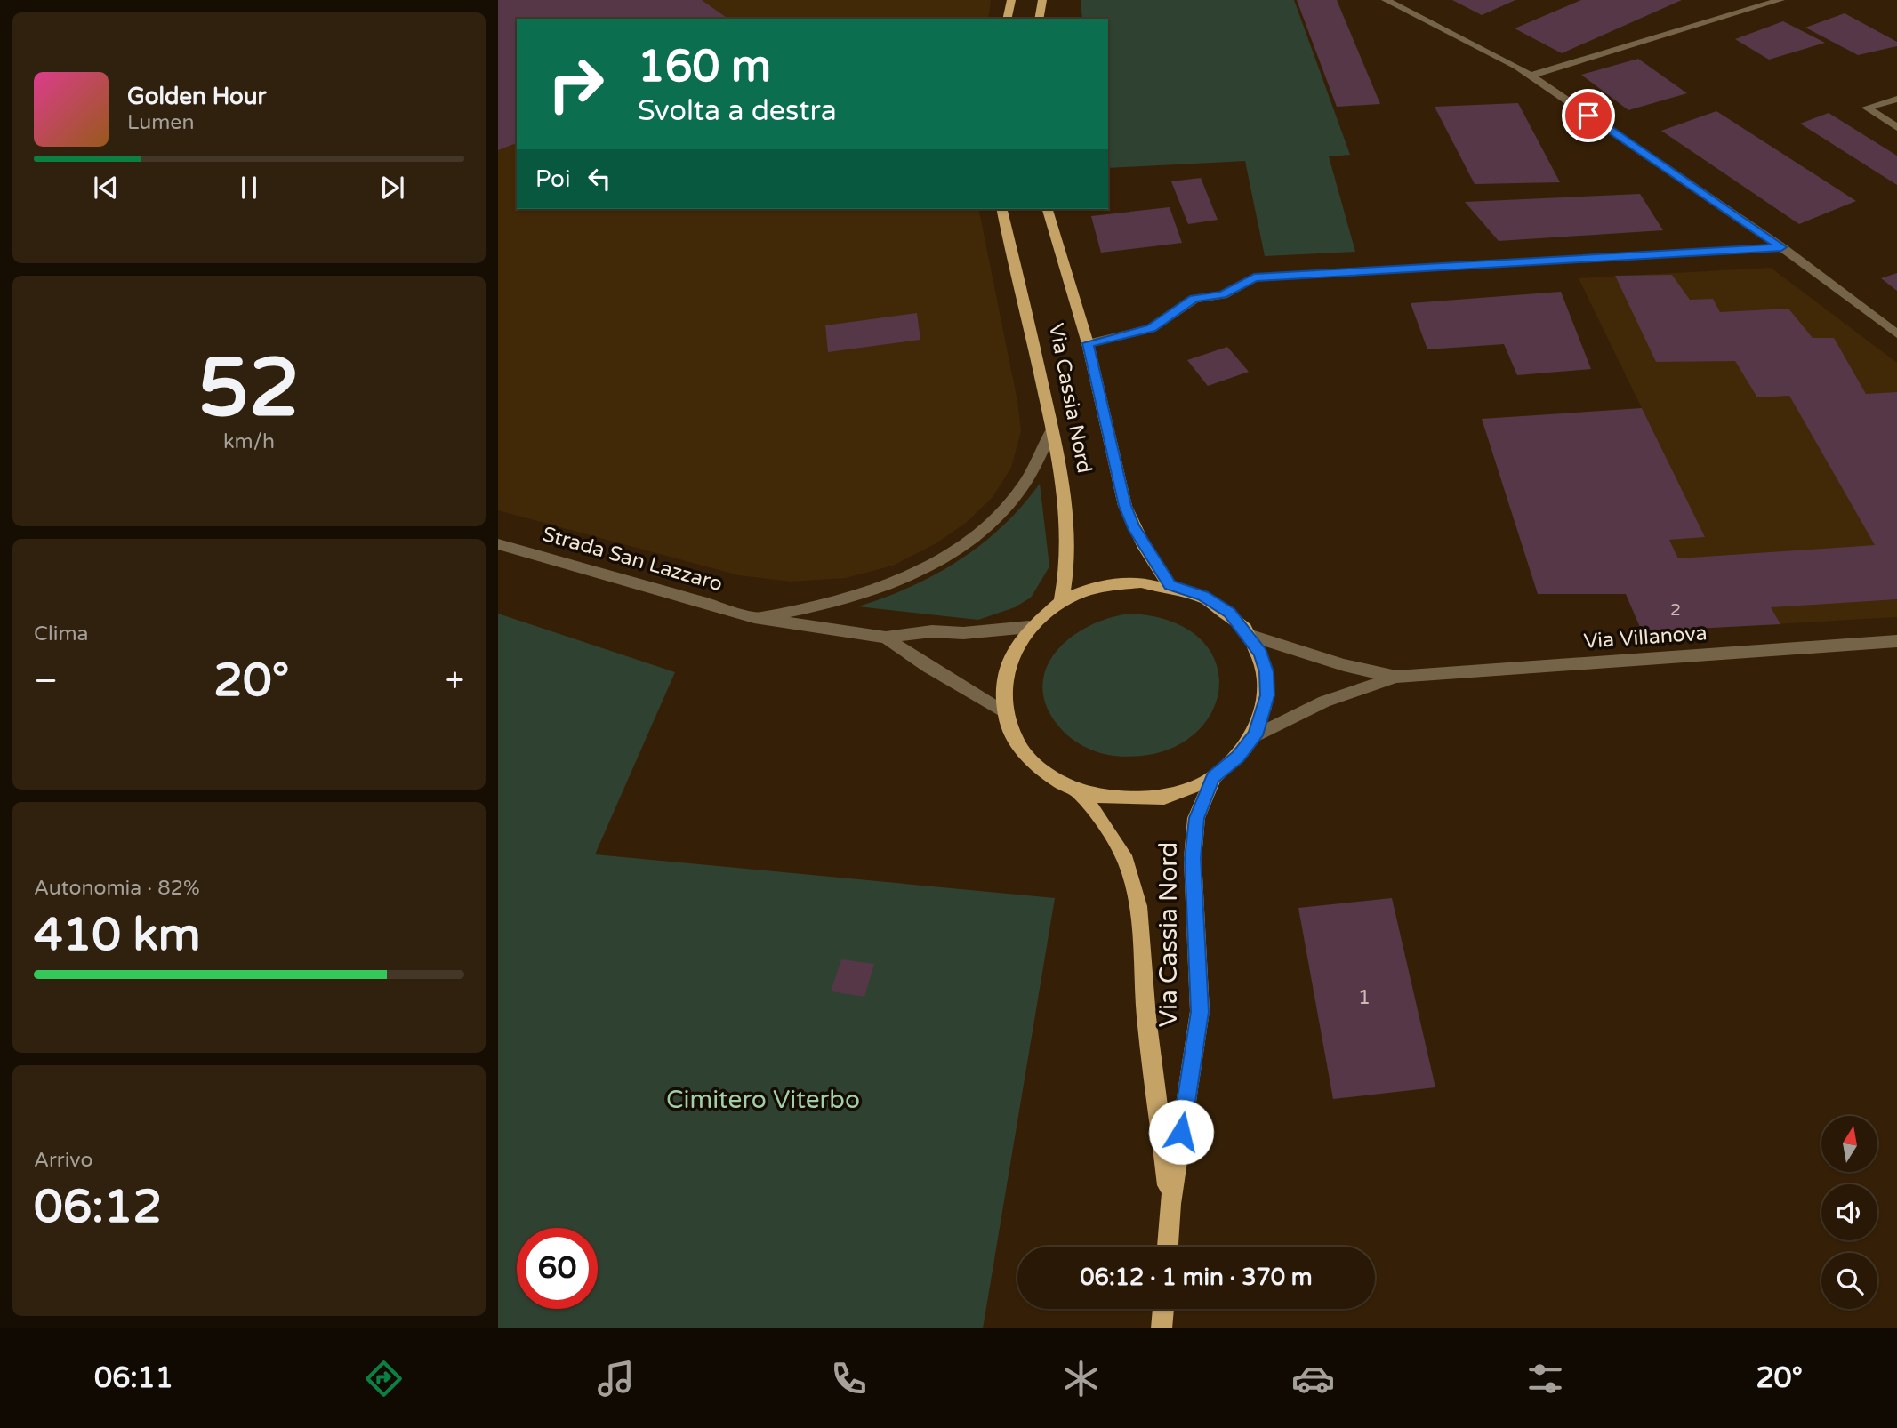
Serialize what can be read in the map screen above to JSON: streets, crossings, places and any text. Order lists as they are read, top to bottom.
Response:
{
  "streets": {
    "main road": ["Via Cassia Nord"],
    "street": ["Strada San Lazzaro", "Via Villanova"]
  },
  "crossings": [
    ["Via Cassia Nord", "Strada San Lazzaro"],
    ["Via Cassia Nord", "Via Villanova"]
  ],
  "parks": ["Cimitero Viterbo"],
  "house_numbers": ["2", "1"],
  "north": "top",
  "page": {
    "turn": ["160 m", "Svolta a destra"],
    "song": ["Golden Hour", "Lumen"],
    "then": "Poi",
    "tile": [
      ["52", "km/h"],
      "Clima",
      ["Autonomia · 82%", "410 km"],
      ["Arrivo", "06:12"]
    ],
    "heat": ["−", "20°", "+"],
    "limit": "60",
    "trip": "06:12 · 1 min · 370 m",
    "tabs": ["06:11", "20°"]
  }
}
